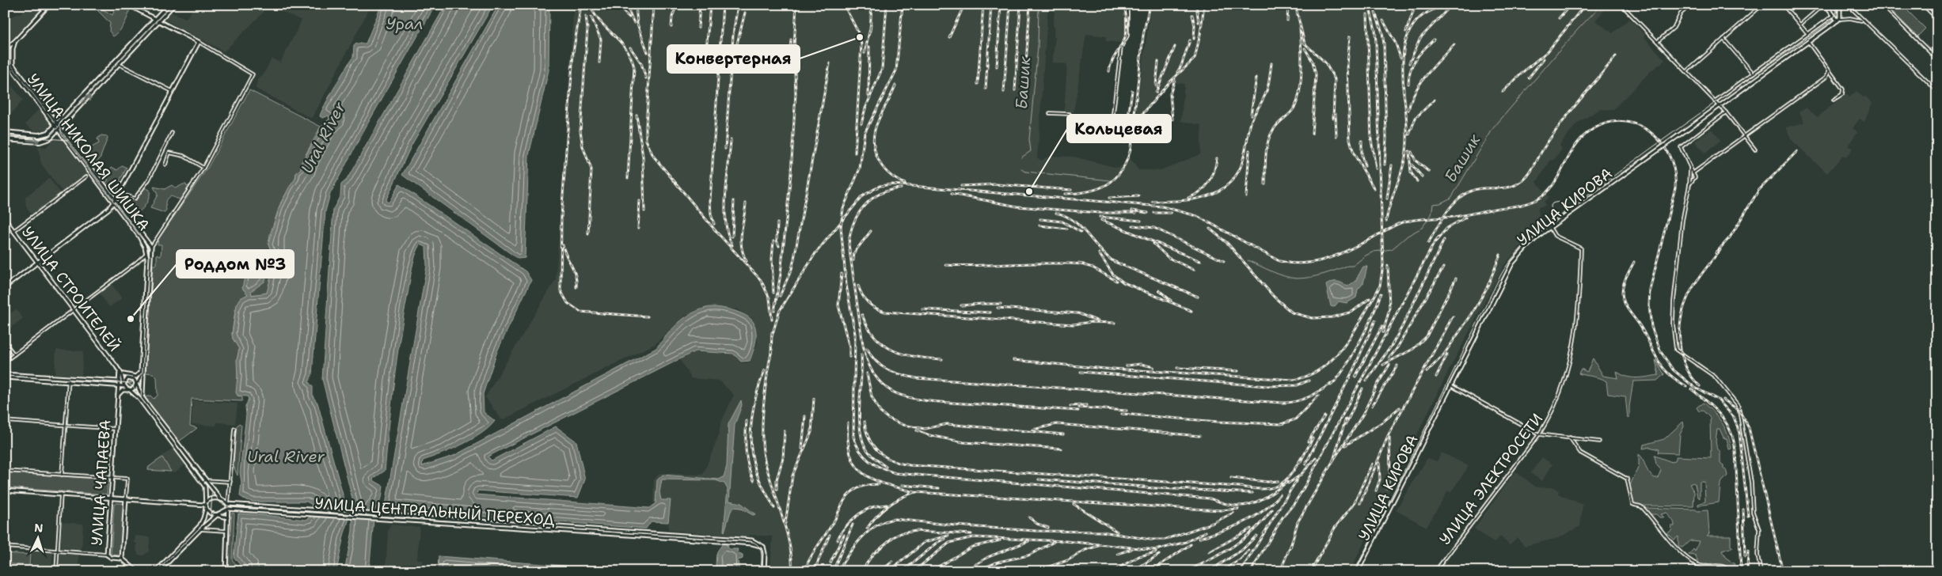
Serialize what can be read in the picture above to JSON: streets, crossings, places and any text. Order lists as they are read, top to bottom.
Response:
{
  "streets": {
    "main road": [
      "УЛИЦА НИКОЛАЯ ШИШКА",
      "УЛИЦА КИРОВА",
      "УЛИЦА СТРОИТЕЛЕЙ",
      "УЛИЦА ЧАПАЕВА",
      "УЛИЦА ЦЕНТРАЛЬНЫЙ ПЕРЕХОД"
    ],
    "street": ["УЛИЦА ЭЛЕКТРОСЕТИ"]
  },
  "crossings": [
    ["УЛИЦА НИКОЛАЯ ШИШКА", "УЛИЦА СТРОИТЕЛЕЙ"],
    ["УЛИЦА КИРОВА", "УЛИЦА ЭЛЕКТРОСЕТИ"],
    ["УЛИЦА СТРОИТЕЛЕЙ", "УЛИЦА ЧАПАЕВА"]
  ],
  "water": ["Урал", "Башик", "Ural River"],
  "places": ["Конвертерная", "Кольцевая", "Роддом №3"],
  "north": "top"
}
